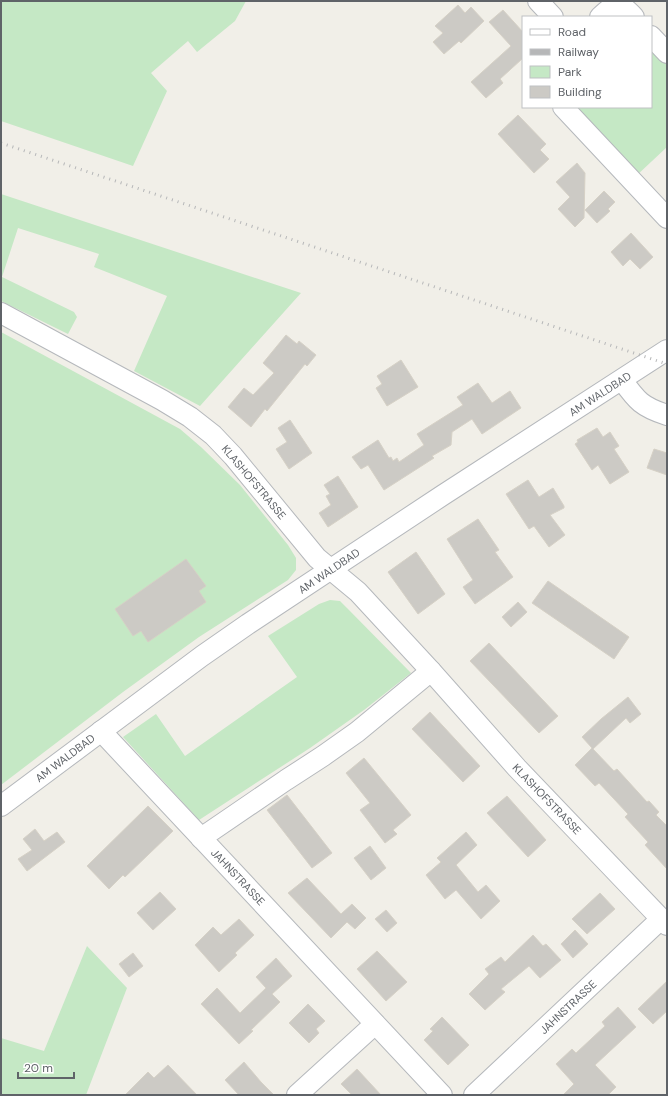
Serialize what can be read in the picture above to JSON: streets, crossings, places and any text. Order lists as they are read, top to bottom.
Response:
{
  "streets": {
    "street": ["AM WALDBAD", "KLASHOFSTRASSE", "JAHNSTRASSE"]
  },
  "crossings": [
    ["AM WALDBAD", "KLASHOFSTRASSE"],
    ["AM WALDBAD", "JAHNSTRASSE"],
    ["KLASHOFSTRASSE", "JAHNSTRASSE"]
  ],
  "legend": [
    "Road",
    "Railway",
    "Park",
    "Building"
  ],
  "scale_bar": "20 m"
}
